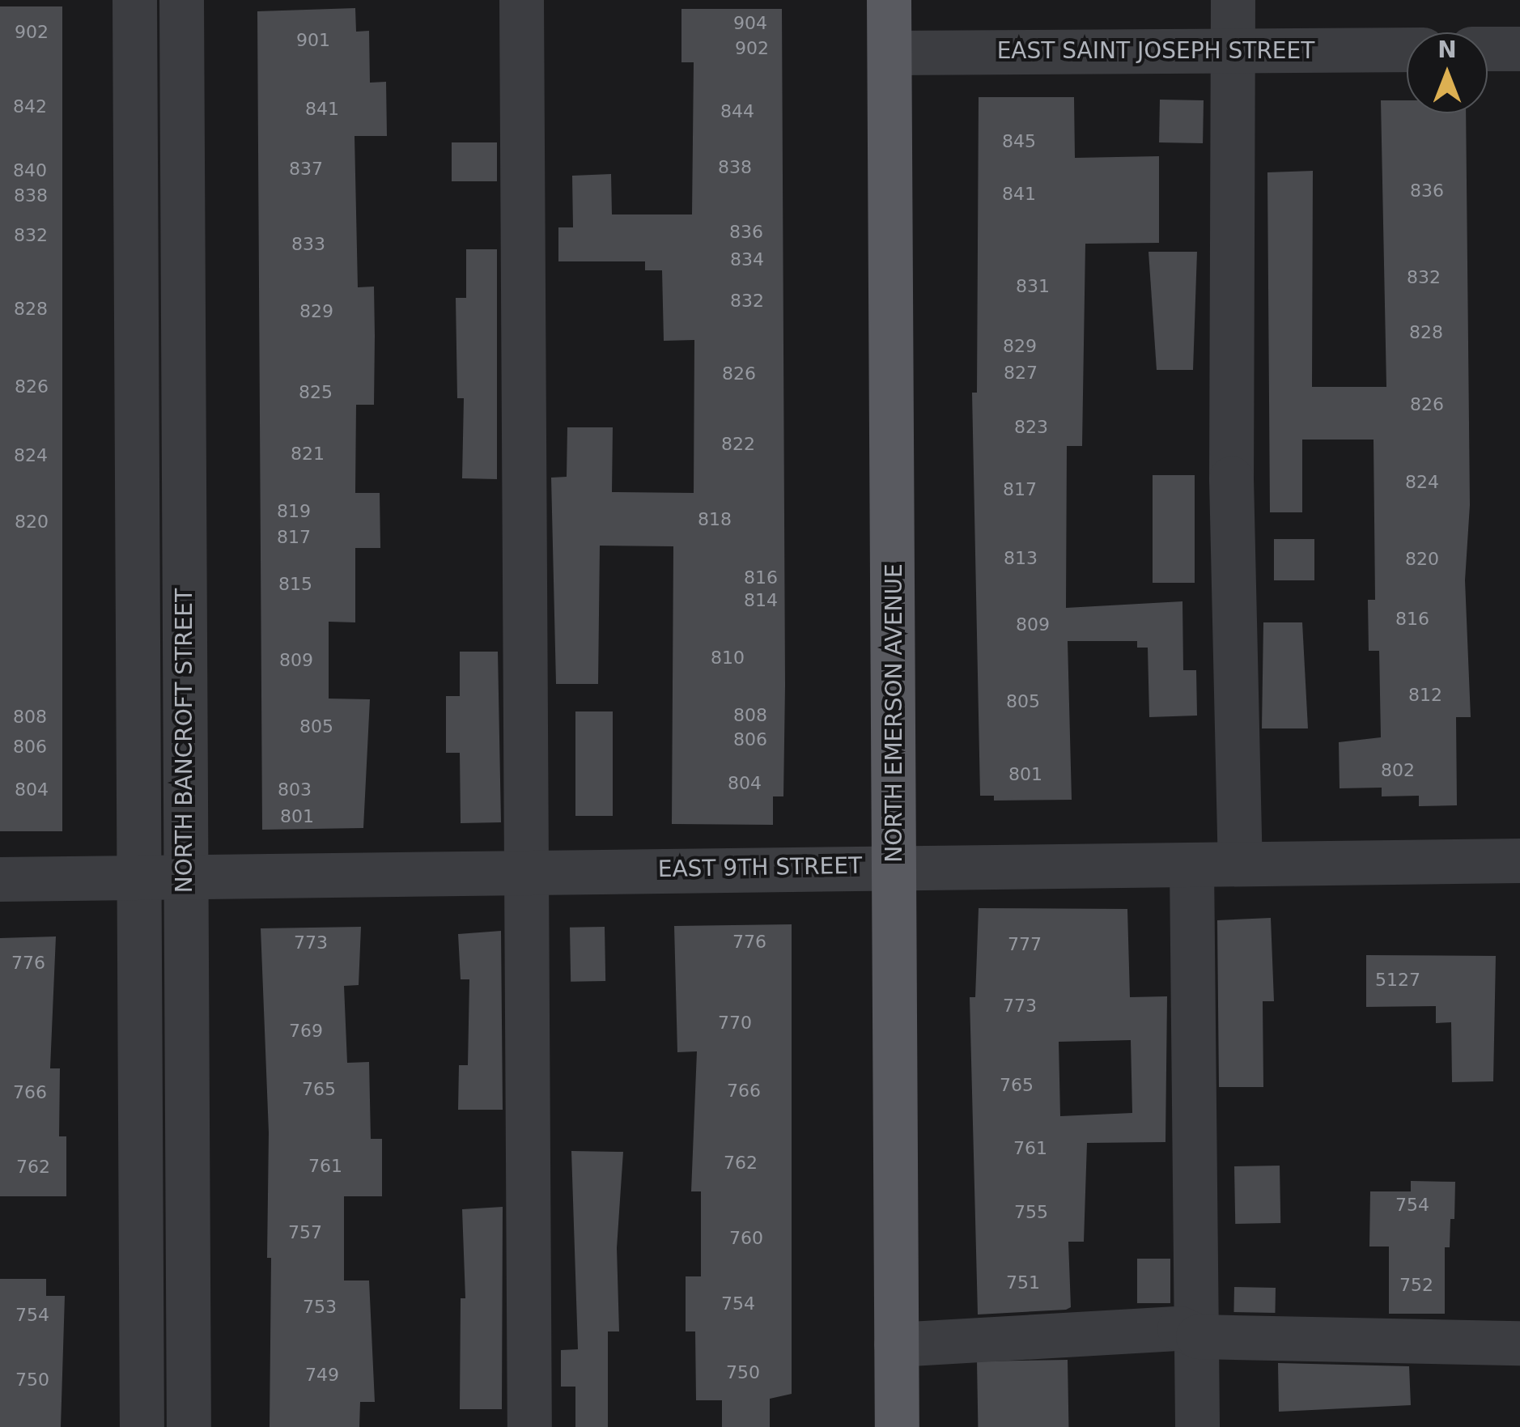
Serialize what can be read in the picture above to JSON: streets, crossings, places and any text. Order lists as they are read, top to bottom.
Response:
{
  "streets": {
    "main road": ["NORTH EMERSON AVENUE"],
    "street": ["EAST SAINT JOSEPH STREET", "NORTH BANCROFT STREET", "EAST 9TH STREET"]
  },
  "crossings": [
    ["EAST SAINT JOSEPH STREET", "NORTH EMERSON AVENUE"],
    ["NORTH EMERSON AVENUE", "EAST 9TH STREET"],
    ["NORTH BANCROFT STREET", "EAST 9TH STREET"]
  ],
  "house_numbers": [
    "904",
    "902",
    "901",
    "902",
    "842",
    "841",
    "844",
    "845",
    "838",
    "837",
    "840",
    "836",
    "841",
    "838",
    "836",
    "832",
    "833",
    "834",
    "832",
    "831",
    "832",
    "828",
    "829",
    "828",
    "829",
    "827",
    "826",
    "826",
    "825",
    "826",
    "823",
    "822",
    "821",
    "824",
    "824",
    "817",
    "819",
    "818",
    "820",
    "817",
    "813",
    "820",
    "816",
    "815",
    "814",
    "816",
    "809",
    "810",
    "809",
    "812",
    "805",
    "808",
    "808",
    "805",
    "806",
    "806",
    "802",
    "801",
    "804",
    "804",
    "803",
    "801",
    "776",
    "773",
    "777",
    "776",
    "5127",
    "773",
    "770",
    "769",
    "765",
    "765",
    "766",
    "766",
    "761",
    "762",
    "761",
    "762",
    "754",
    "755",
    "757",
    "760",
    "751",
    "752",
    "754",
    "753",
    "754",
    "750",
    "749",
    "750"
  ],
  "north": "top"
}
